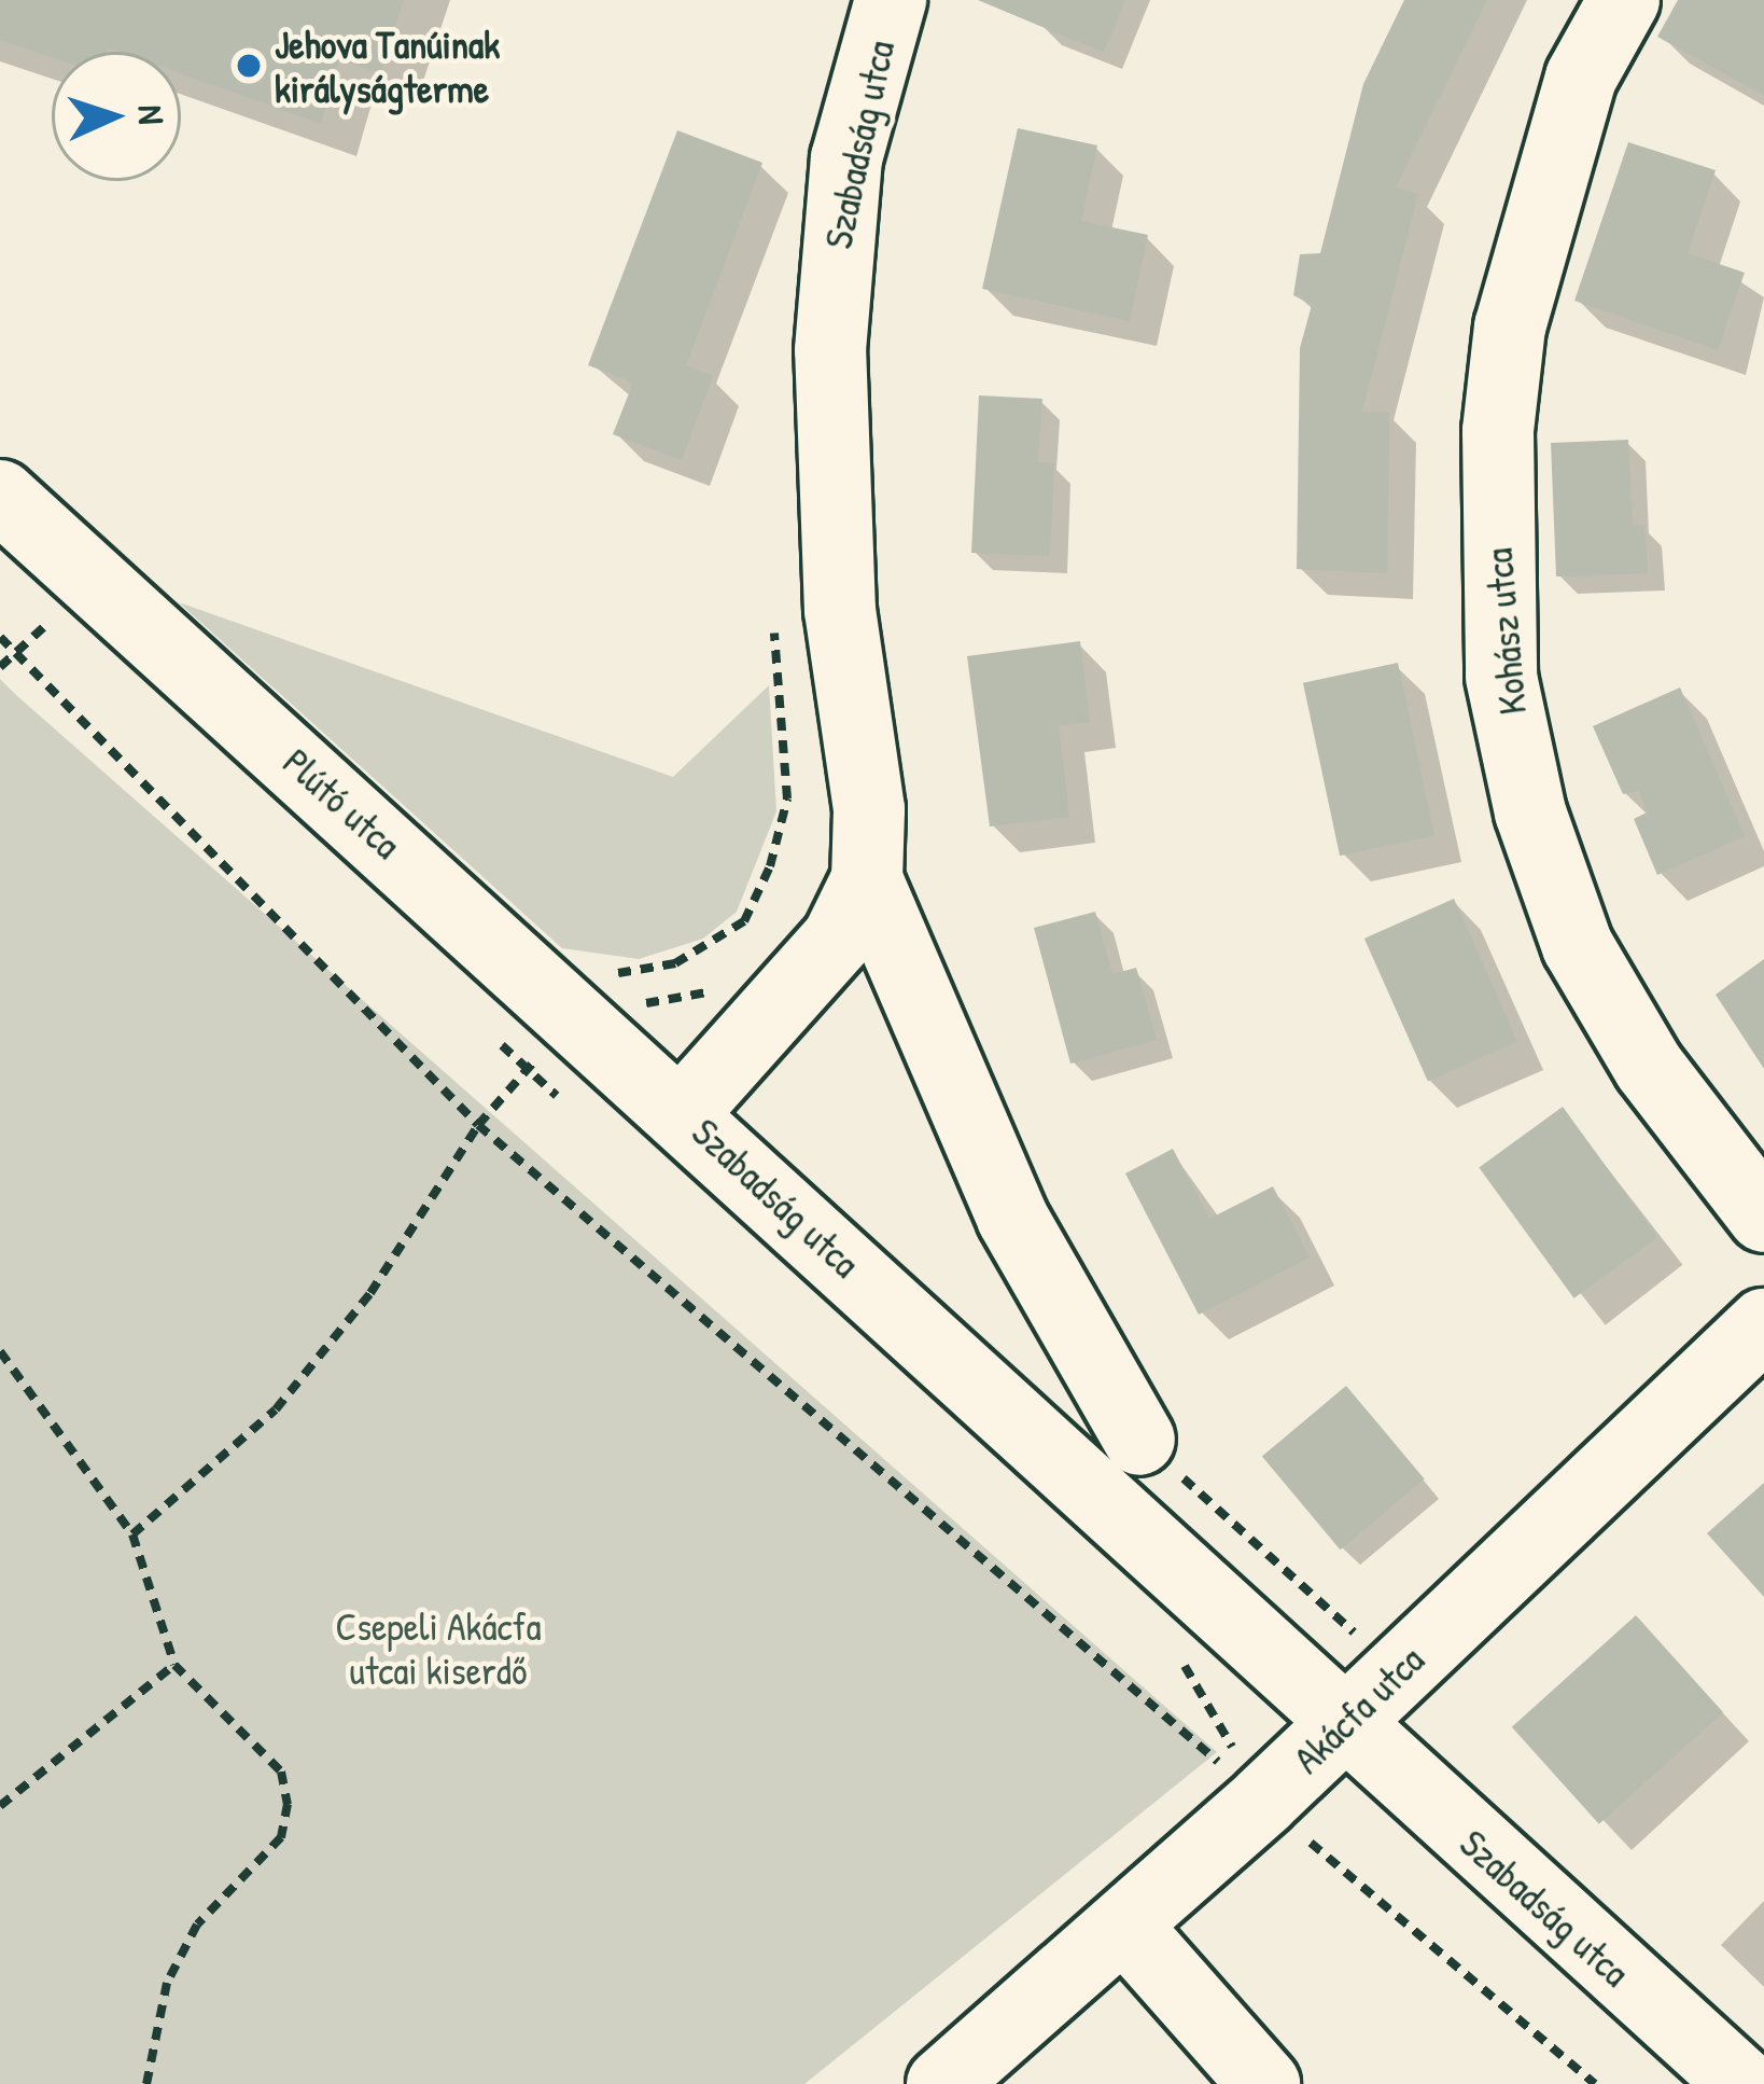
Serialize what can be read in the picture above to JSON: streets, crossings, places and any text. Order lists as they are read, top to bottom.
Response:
{
  "streets": {
    "street": [
      "Szabadság utca",
      "Kohász utca",
      "Plútó utca",
      "Akácfa utca"
    ]
  },
  "crossings": [
    ["Szabadság utca", "Plútó utca"],
    ["Szabadság utca", "Akácfa utca"]
  ],
  "parks": ["Csepeli Akácfa utcai kiserdő"],
  "places": ["Jehova Tanúinak királyságterme"],
  "north": "right"
}
